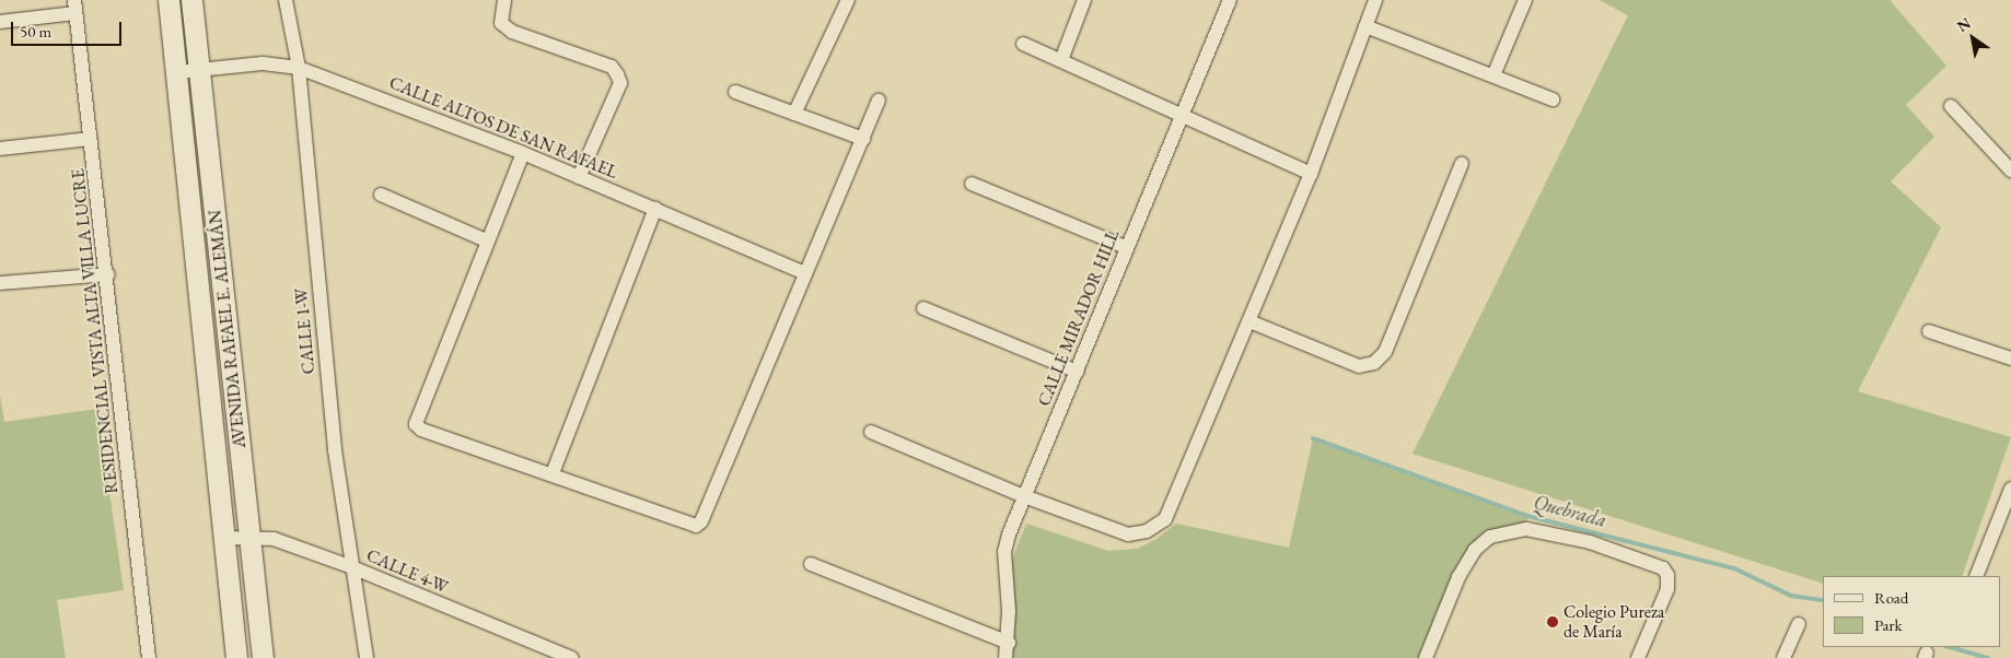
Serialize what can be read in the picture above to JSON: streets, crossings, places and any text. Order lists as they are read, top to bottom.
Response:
{
  "streets": {
    "main road": ["AVENIDA RAFAEL E. ALEMÁN"],
    "street": [
      "CALLE ALTOS DE SAN RAFAEL",
      "CALLE MIRADOR HILL",
      "RESIDENCIAL VISTA ALTA VILLA LUCRE",
      "CALLE 1-W",
      "CALLE 4-W"
    ]
  },
  "crossings": [
    ["CALLE ALTOS DE SAN RAFAEL", "AVENIDA RAFAEL E. ALEMÁN"],
    ["CALLE ALTOS DE SAN RAFAEL", "CALLE 1-W"],
    ["AVENIDA RAFAEL E. ALEMÁN", "CALLE 4-W"],
    ["CALLE 1-W", "CALLE 4-W"]
  ],
  "water": ["Quebrada"],
  "places": ["Colegio Pureza de María"],
  "legend": ["Road", "Park"],
  "scale_bar": "50 m",
  "north": "top left"
}
